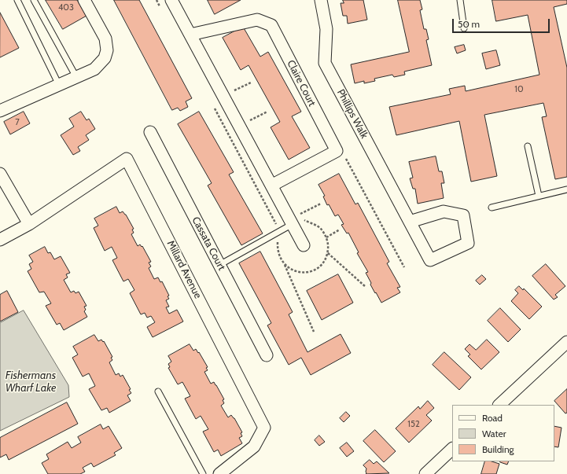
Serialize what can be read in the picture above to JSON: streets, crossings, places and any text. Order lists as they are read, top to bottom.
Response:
{
  "streets": {
    "street": [
      "Claire Court",
      "Phillips Walk",
      "Cassata Court",
      "Millard Avenue"
    ]
  },
  "water": ["Fishermans Wharf Lake"],
  "house_numbers": [
    "403",
    "10",
    "7",
    "152"
  ],
  "legend": ["Road", "Water", "Building"],
  "scale_bar": "50 m"
}
